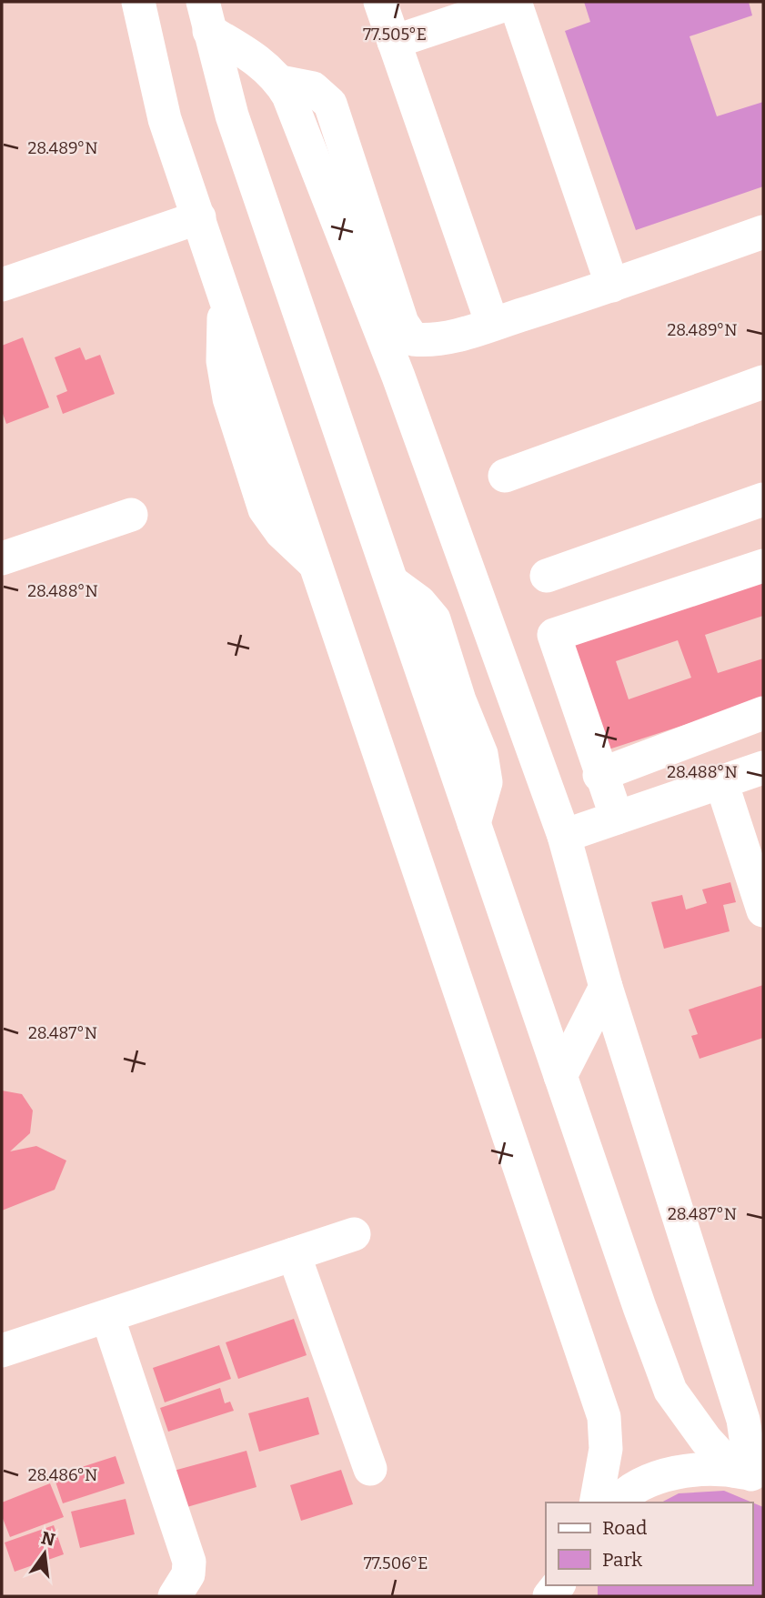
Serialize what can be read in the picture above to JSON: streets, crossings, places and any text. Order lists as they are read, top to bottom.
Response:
{
  "legend": ["Road", "Park"],
  "north": "top",
  "coordinates": [
    "77.505°E",
    "28.489°N",
    "28.488°N",
    "28.487°N",
    "28.486°N",
    "77.506°E"
  ]
}
